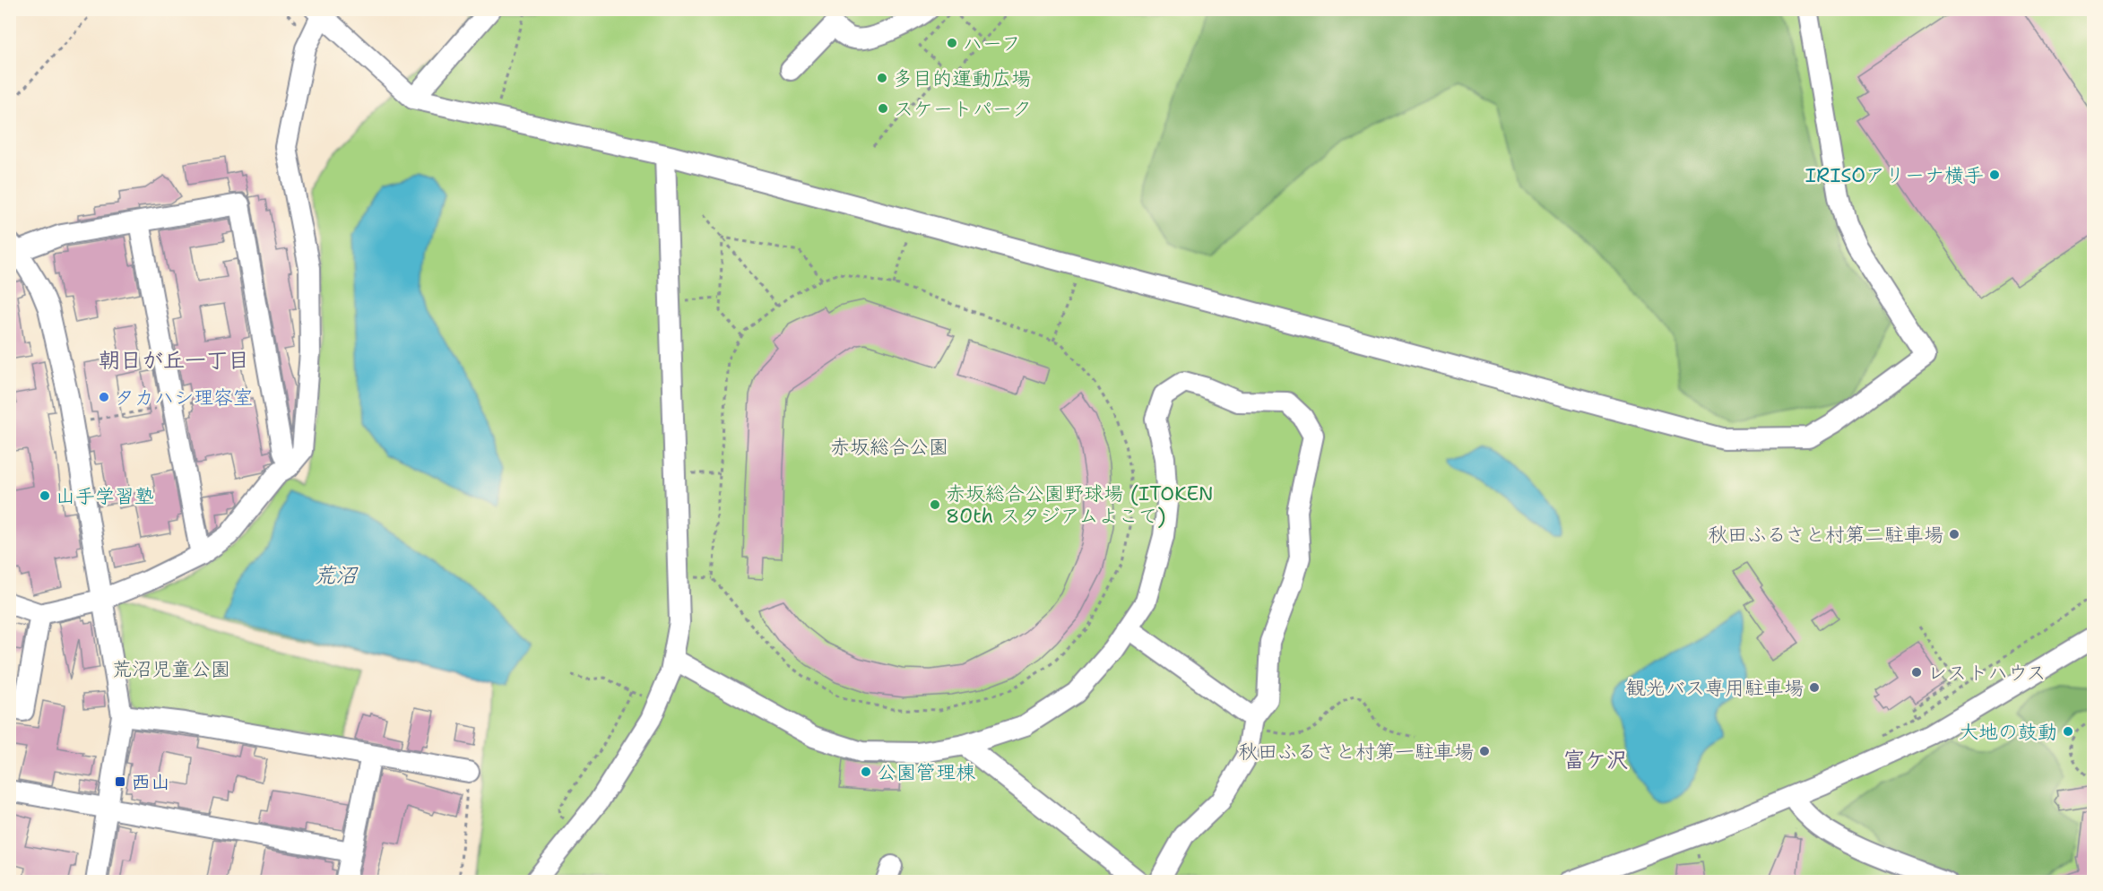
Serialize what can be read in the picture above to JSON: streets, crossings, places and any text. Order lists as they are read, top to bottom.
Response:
{
  "districts": ["朝日が丘一丁目", "富ケ沢"],
  "water": ["荒沼"],
  "parks": ["赤坂総合公園", "荒沼児童公園"],
  "places": {
    "other": [
      "ハーフ",
      "多目的運動広場",
      "スケートパーク",
      "IRISOアリーナ横手",
      "タカハシ理容室",
      "山手学習塾",
      "赤坂総合公園野球場 (ITOKEN 80th スタジアムよこて)",
      "秋田ふるさと村第二駐車場",
      "レストハウス",
      "観光バス専用駐車場",
      "大地の鼓動",
      "秋田ふるさと村第一駐車場",
      "公園管理棟"
    ],
    "transit": ["西山"]
  }
}
